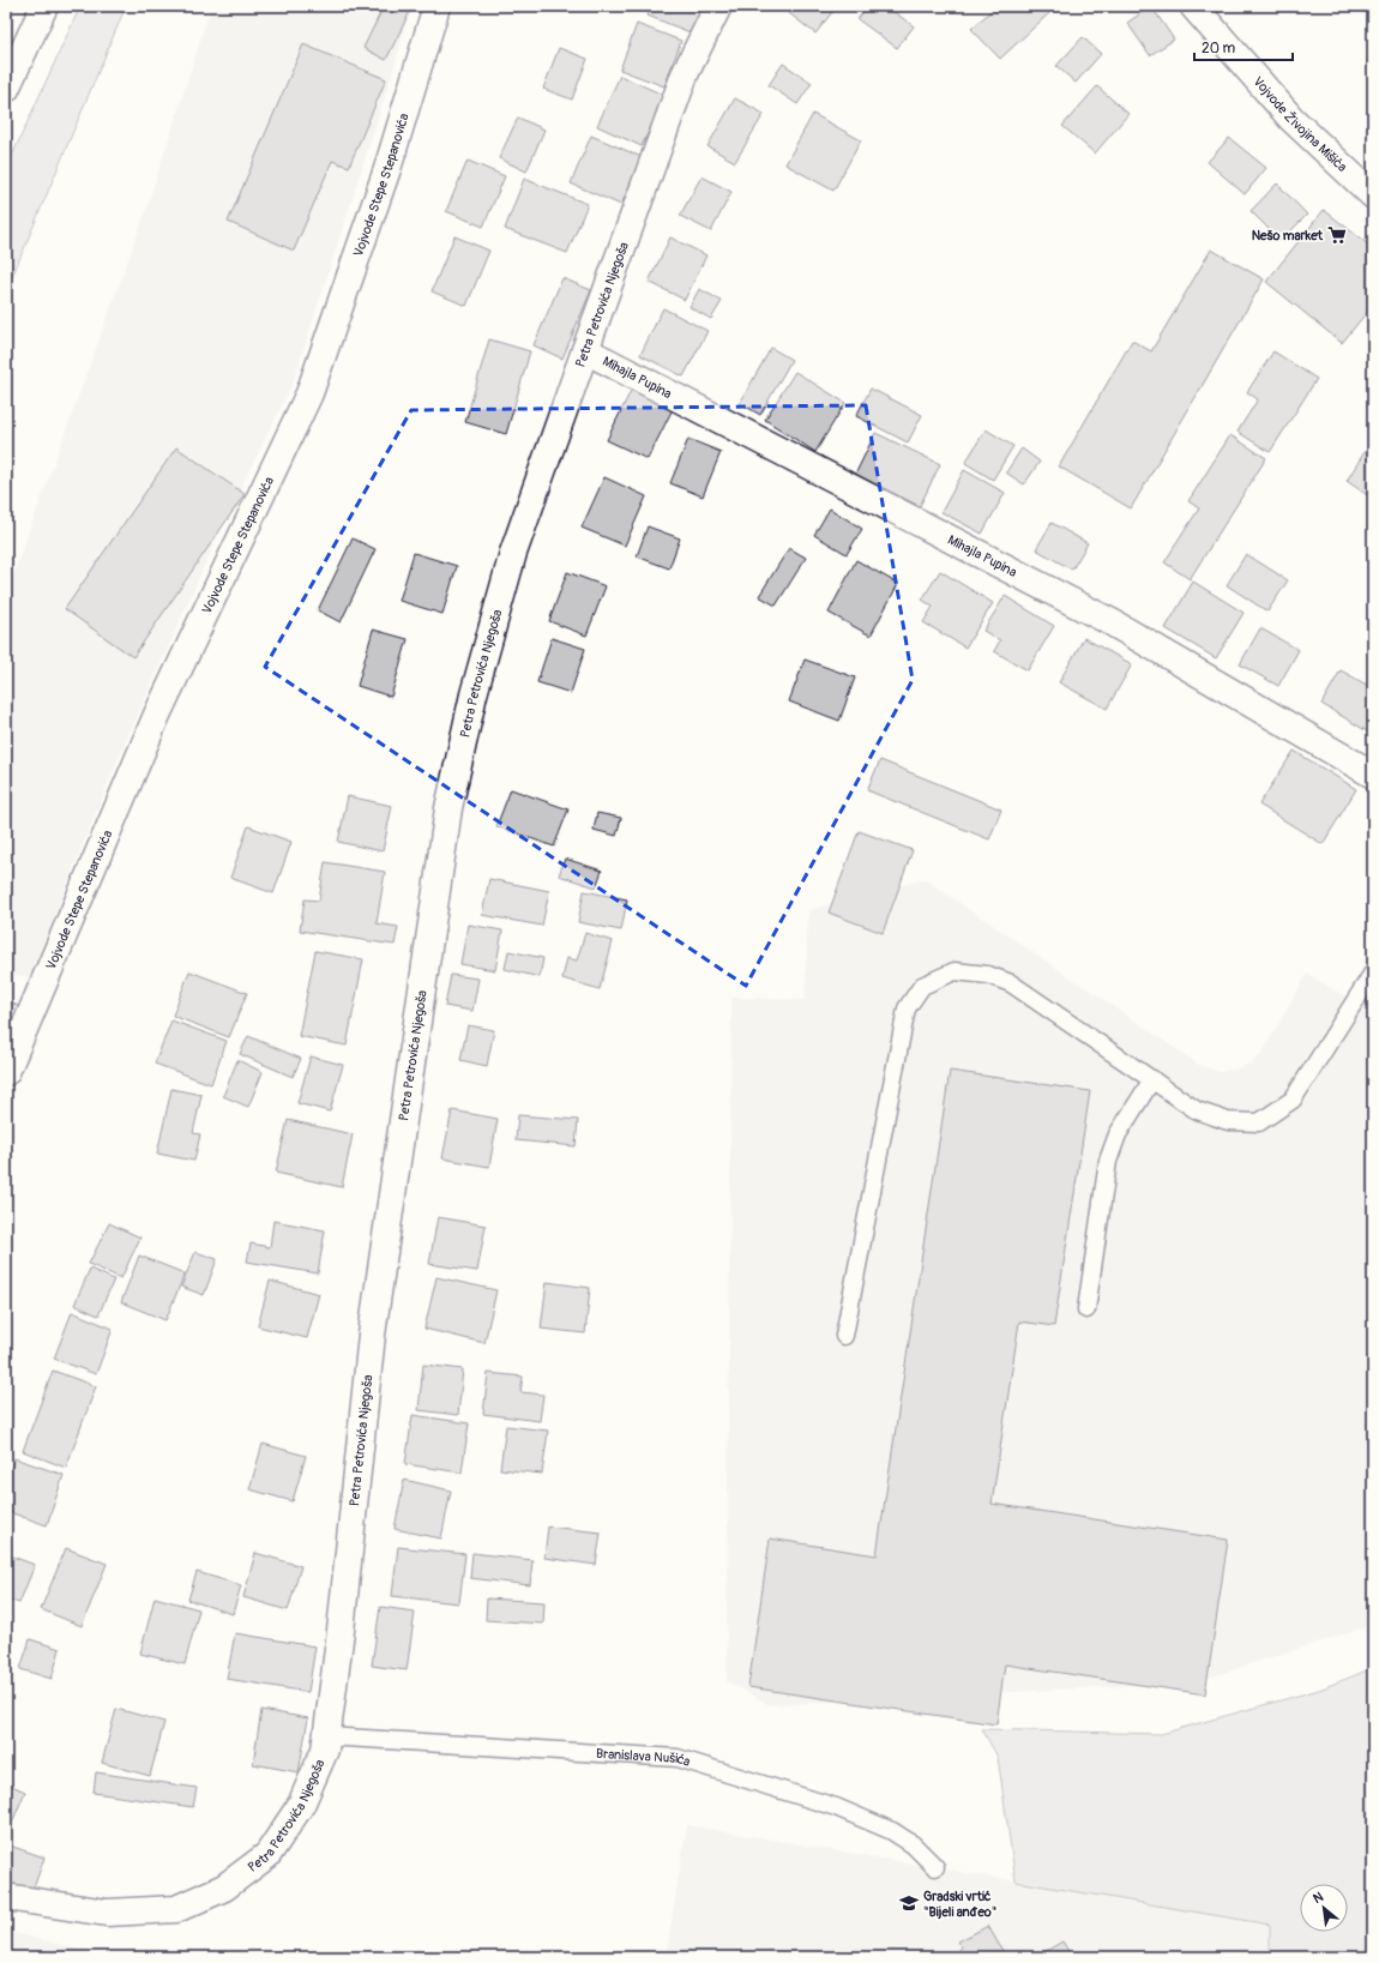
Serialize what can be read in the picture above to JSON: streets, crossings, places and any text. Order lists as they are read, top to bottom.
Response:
{
  "streets": {
    "street": [
      "Vojvode Živojina Mišića",
      "Vojvode Stepe Stepanovića",
      "Petra Petrovića Njegoša",
      "Mihajla Pupina"
    ],
    "lane": ["Branislava Nušića"]
  },
  "crossings": [
    ["Petra Petrovića Njegoša", "Mihajla Pupina"],
    ["Petra Petrovića Njegoša", "Branislava Nušića"]
  ],
  "places": {
    "supermarket": ["Nešo market"],
    "school or university": ["Gradski vrtić \"Bijeli anđeo\""]
  },
  "scale_bar": "20 m",
  "north": "top left"
}
